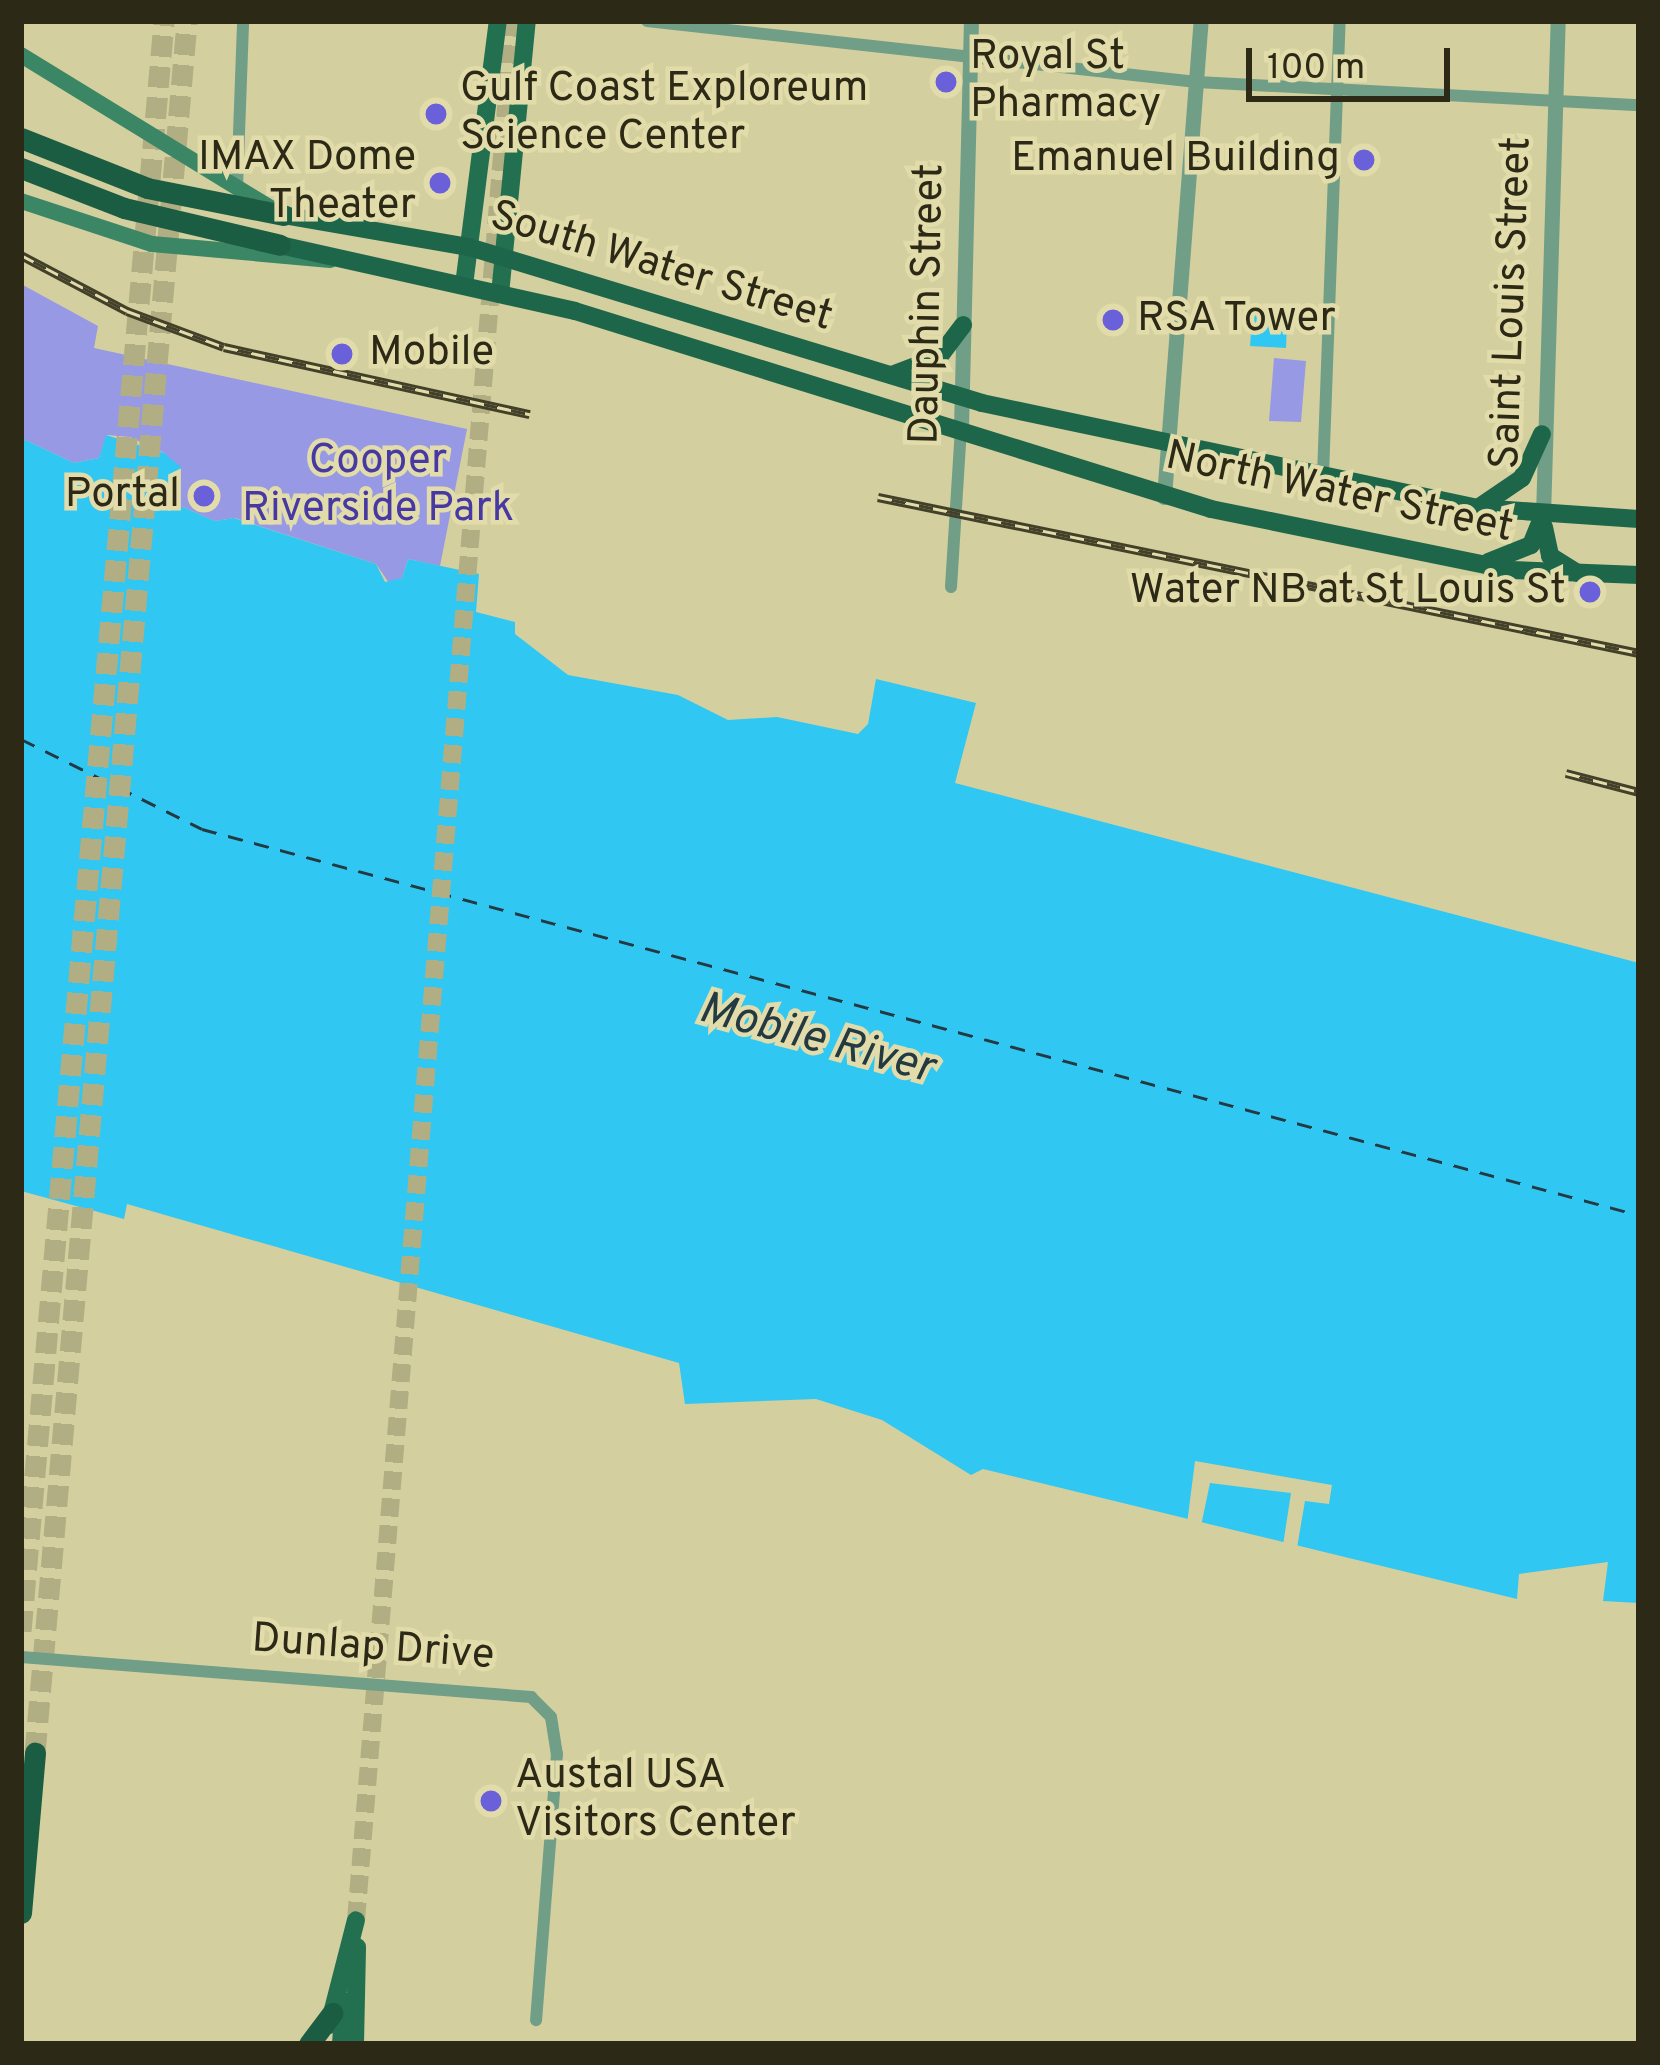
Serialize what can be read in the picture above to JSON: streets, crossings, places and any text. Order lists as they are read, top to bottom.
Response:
{
  "streets": {
    "highway": ["South Water Street", "North Water Street"],
    "street": ["Saint Louis Street", "Dauphin Street", "Dunlap Drive"]
  },
  "crossings": [
    ["South Water Street", "Dauphin Street"],
    ["South Water Street", "North Water Street"],
    ["Saint Louis Street", "North Water Street"],
    ["Dauphin Street", "North Water Street"]
  ],
  "water": ["Mobile River"],
  "parks": ["Cooper Riverside Park"],
  "places": [
    "Royal St Pharmacy",
    "Gulf Coast Exploreum Science Center",
    "Emanuel Building",
    "IMAX Dome Theater",
    "RSA Tower",
    "Mobile",
    "Portal",
    "Water NB at St Louis St",
    "Austal USA Visitors Center"
  ],
  "scale_bar": "100 m"
}
